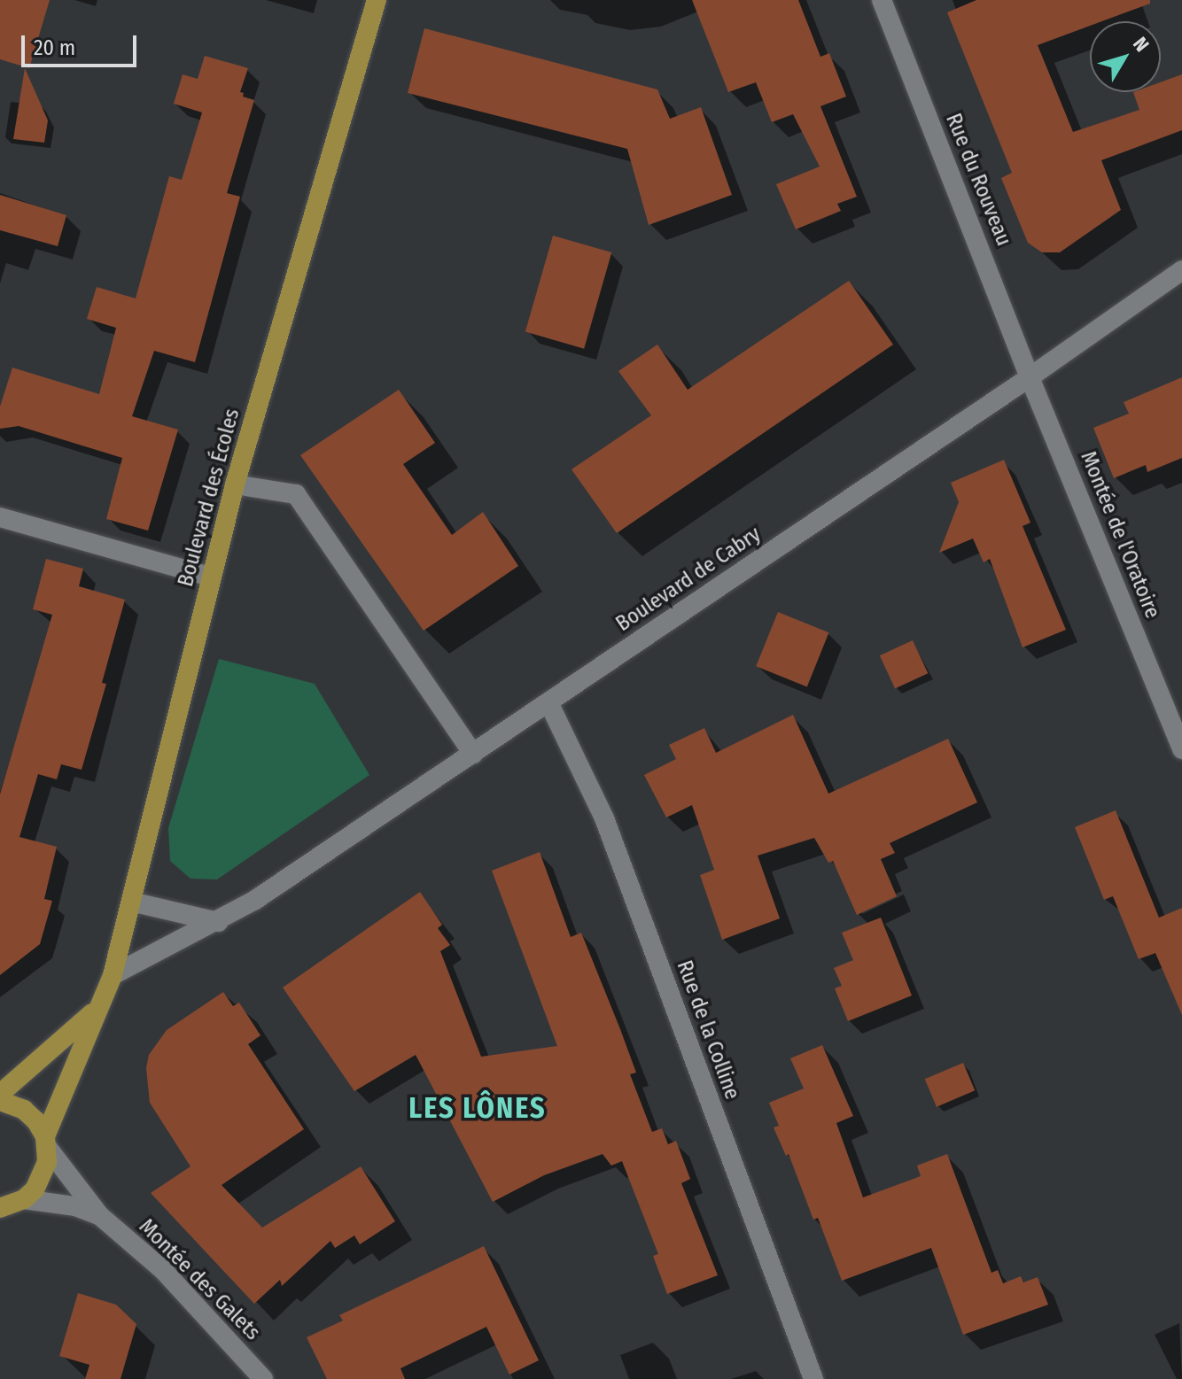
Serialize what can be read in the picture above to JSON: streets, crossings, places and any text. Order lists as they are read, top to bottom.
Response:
{
  "streets": {
    "main road": ["Boulevard des Écoles"],
    "street": [
      "Rue du Rouveau",
      "Montée de l'Oratoire",
      "Boulevard de Cabry",
      "Rue de la Colline",
      "Montée des Galets"
    ]
  },
  "crossings": [
    ["Rue du Rouveau", "Montée de l'Oratoire"],
    ["Rue du Rouveau", "Boulevard de Cabry"],
    ["Boulevard des Écoles", "Boulevard de Cabry"],
    ["Boulevard des Écoles", "Montée des Galets"],
    ["Montée de l'Oratoire", "Boulevard de Cabry"],
    ["Boulevard de Cabry", "Rue de la Colline"]
  ],
  "districts": ["LES LÔNES"],
  "scale_bar": "20 m",
  "north": "top right"
}
